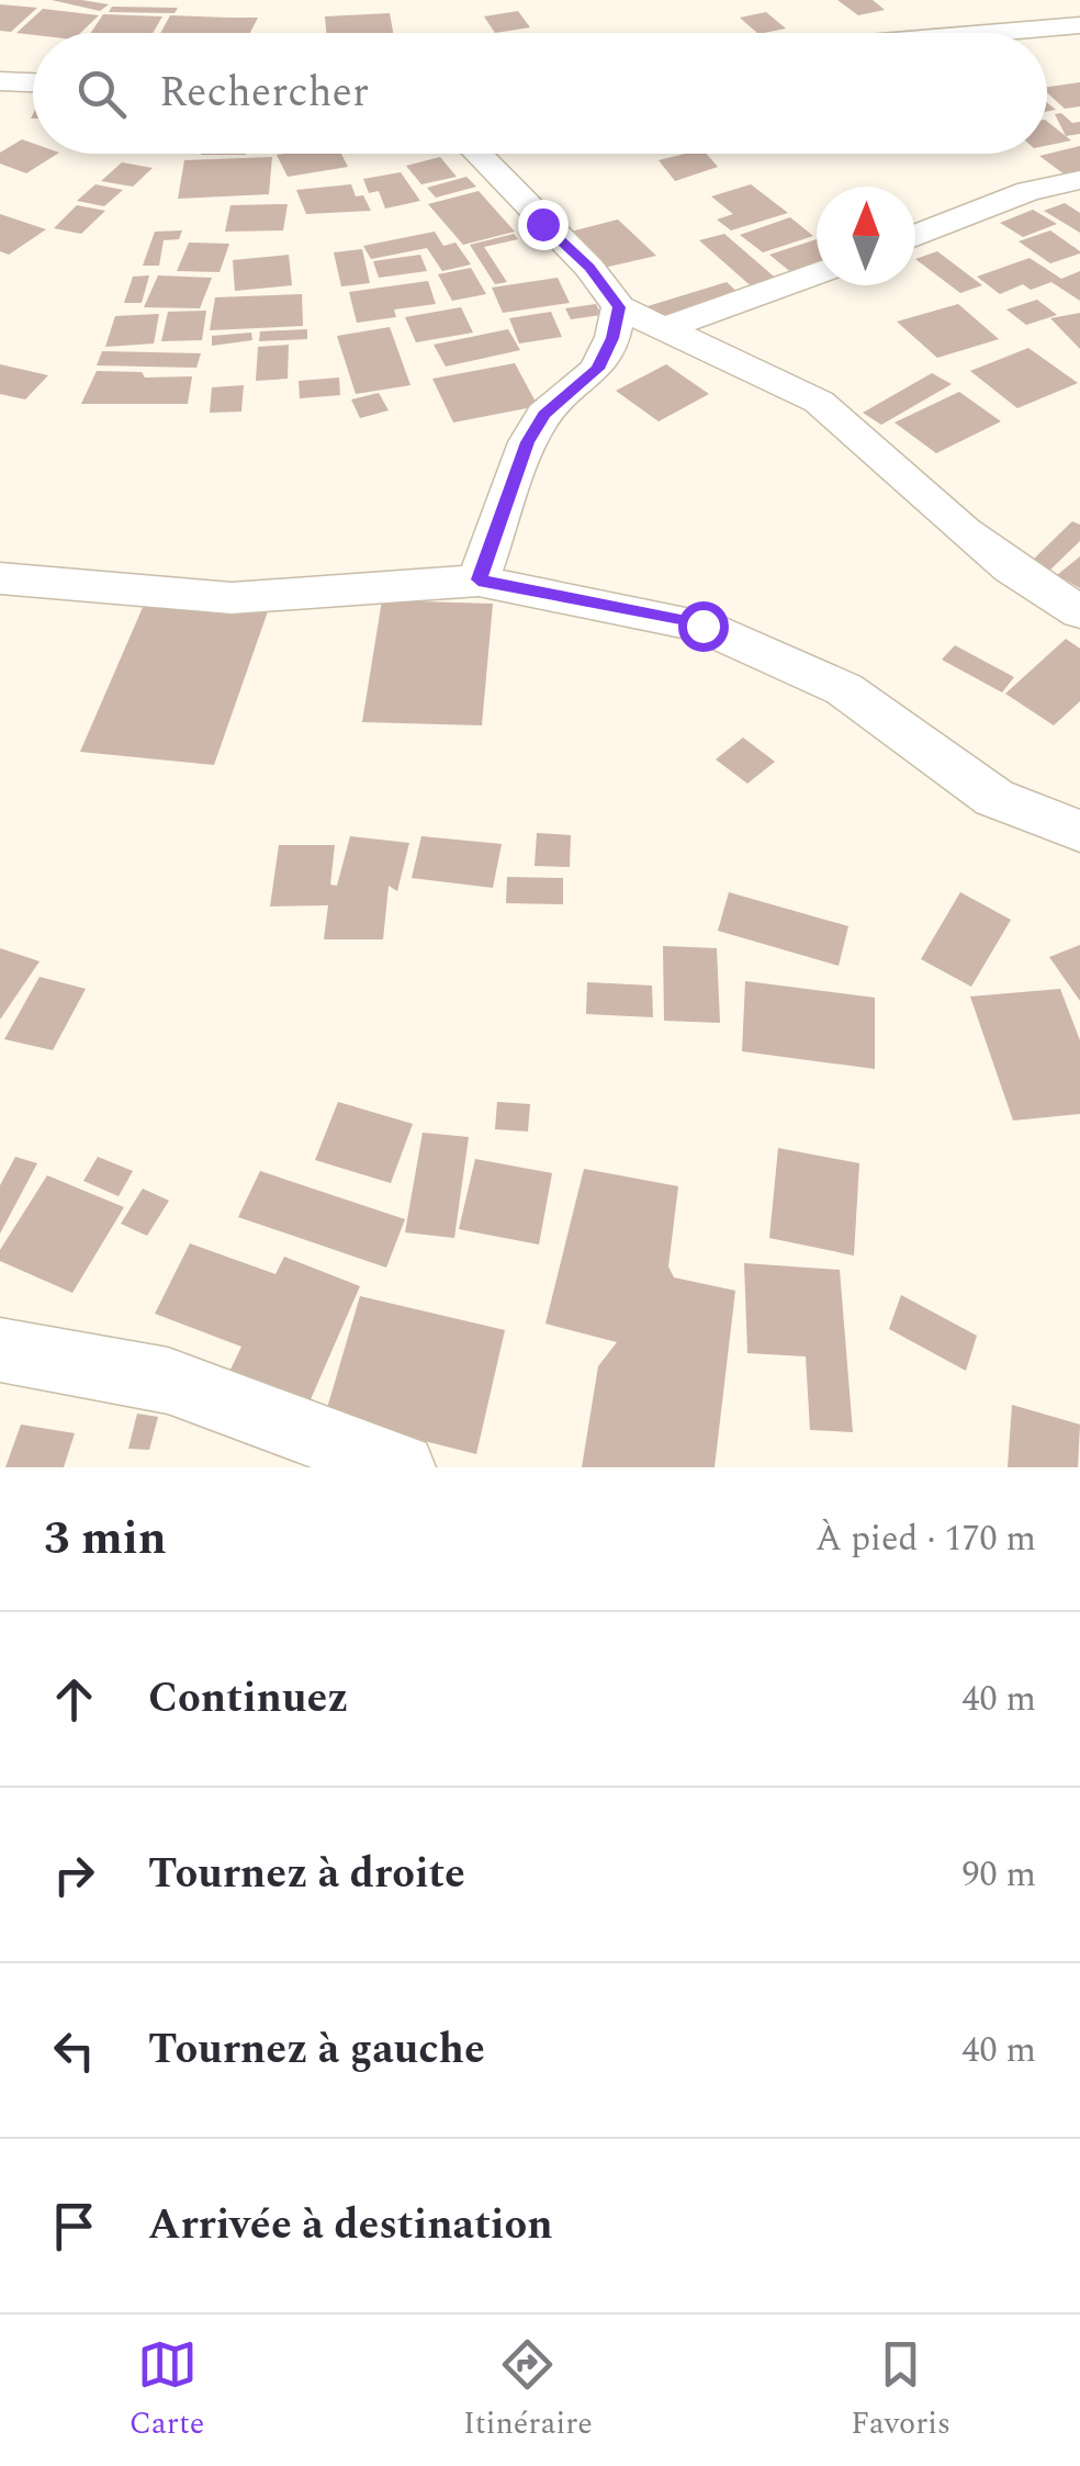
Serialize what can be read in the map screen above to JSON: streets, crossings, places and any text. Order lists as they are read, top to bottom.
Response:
{
  "north": "top",
  "page": {
    "search": "Rechercher",
    "heading": ["3 min", "À pied · 170 m"],
    "list": [
      ["Continuez", "40 m"],
      ["Tournez à droite", "90 m"],
      ["Tournez à gauche", "40 m"],
      "Arrivée à destination"
    ],
    "nav": ["Carte", "Itinéraire", "Favoris"]
  }
}
